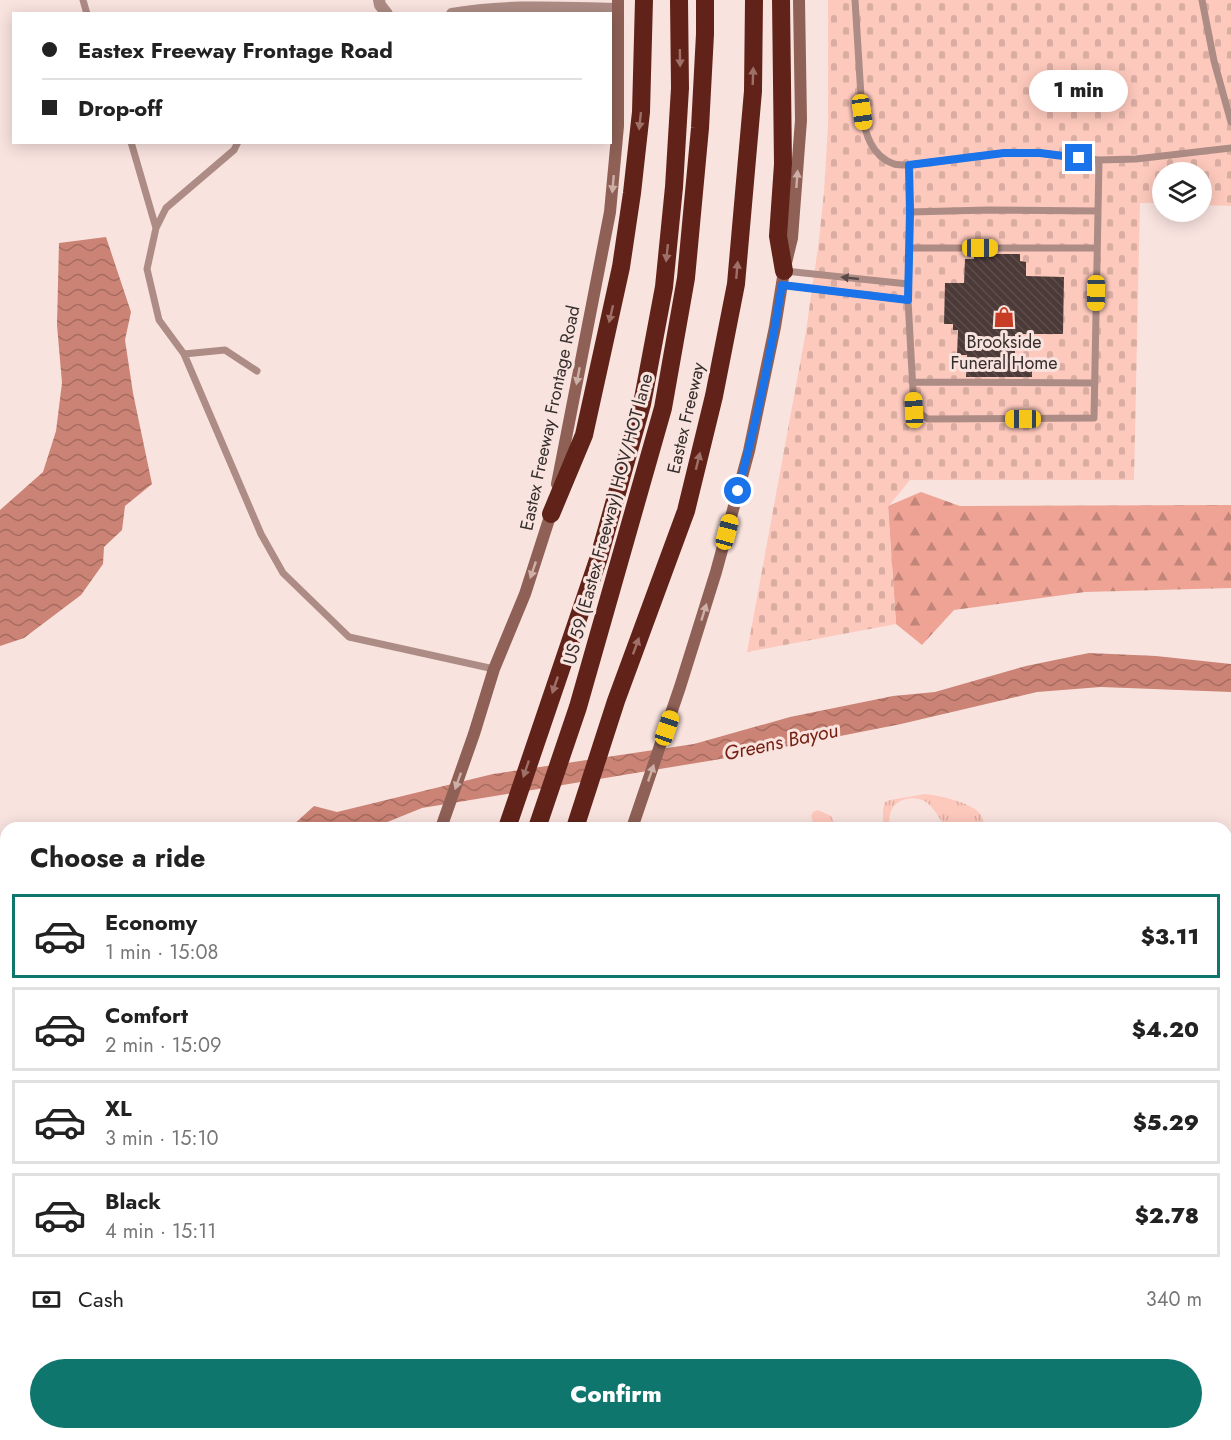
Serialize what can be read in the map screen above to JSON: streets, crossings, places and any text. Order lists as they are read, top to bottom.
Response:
{
  "streets": {
    "highway": ["Eastex Freeway", "US 59 (Eastex Freeway) HOV/HOT lane"],
    "main road": ["Eastex Freeway Frontage Road"]
  },
  "one_way": ["Eastex Freeway Frontage Road"],
  "water": ["Greens Bayou"],
  "places": {
    "shop": ["Brookside Funeral Home"]
  },
  "page": {
    "banner": ["Eastex Freeway Frontage Road", "Drop-off"],
    "bubble": "1 min",
    "heading": "Choose a ride",
    "list": [
      {
        "name": "Economy",
        "note": "1 min · 15:08",
        "value": "$3.11"
      },
      {
        "name": "Comfort",
        "note": "2 min · 15:09",
        "value": "$4.20"
      },
      {
        "name": "XL",
        "note": "3 min · 15:10",
        "value": "$5.29"
      },
      {
        "name": "Black",
        "note": "4 min · 15:11",
        "value": "$2.78"
      }
    ],
    "pay": ["Cash", "340 m"],
    "buttons": "Confirm"
  }
}
